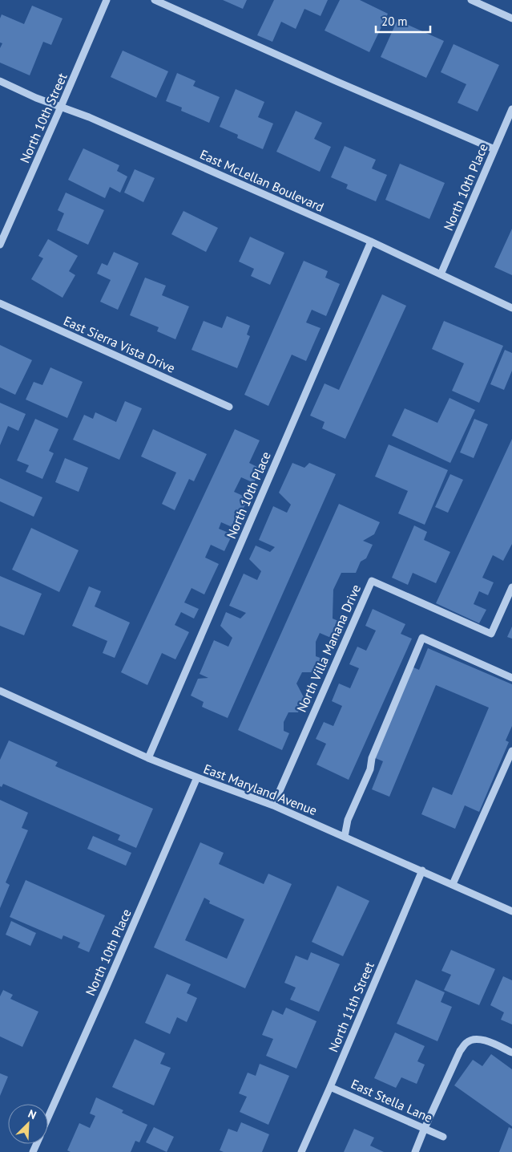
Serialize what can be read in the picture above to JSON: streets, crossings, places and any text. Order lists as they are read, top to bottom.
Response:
{
  "streets": {
    "street": [
      "North 10th Street",
      "East McLellan Boulevard",
      "North 10th Place",
      "East Sierra Vista Drive",
      "North Villa Manana Drive",
      "East Maryland Avenue",
      "North 11th Street",
      "East Stella Lane"
    ]
  },
  "crossings": [
    ["North 10th Street", "East McLellan Boulevard"],
    ["East McLellan Boulevard", "North 10th Place"],
    ["North 10th Place", "East Maryland Avenue"],
    ["North Villa Manana Drive", "East Maryland Avenue"],
    ["East Maryland Avenue", "North 11th Street"],
    ["North 11th Street", "East Stella Lane"]
  ],
  "scale_bar": "20 m",
  "north": "top right"
}
